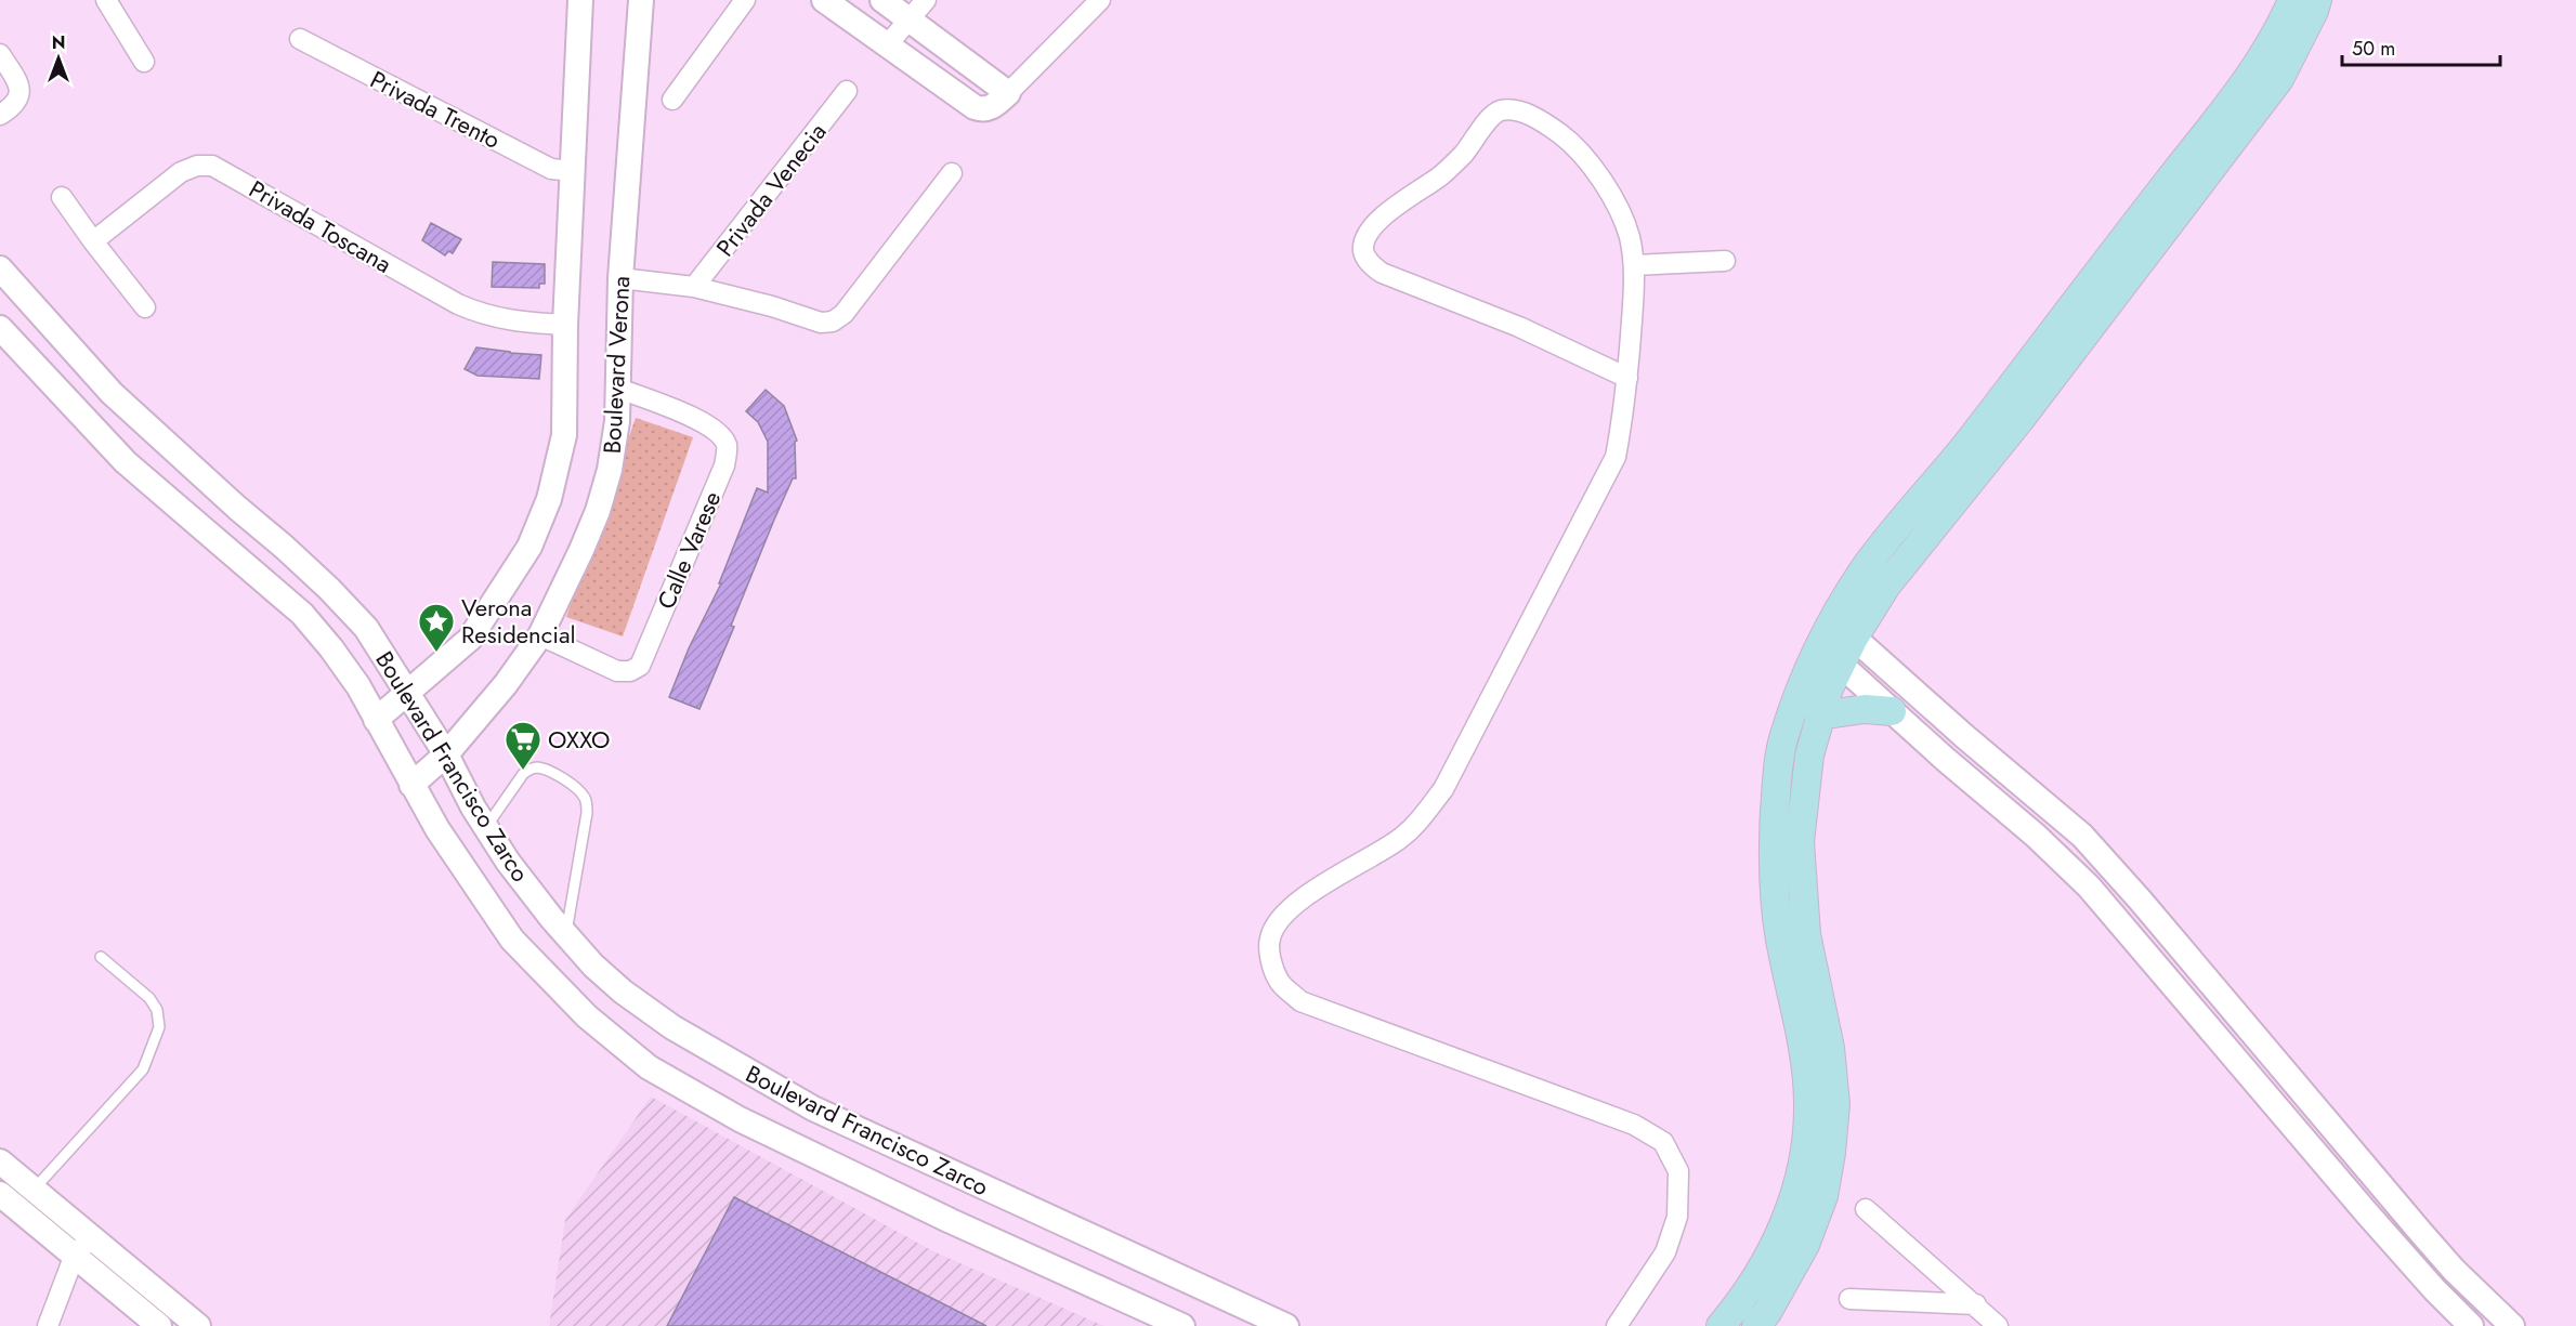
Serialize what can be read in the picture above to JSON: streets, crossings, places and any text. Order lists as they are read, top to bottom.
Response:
{
  "streets": {
    "street": [
      "Privada Trento",
      "Privada Venecia",
      "Privada Toscana",
      "Boulevard Verona",
      "Calle Varese",
      "Boulevard Francisco Zarco"
    ]
  },
  "crossings": [
    ["Privada Trento", "Boulevard Verona"],
    ["Privada Venecia", "Boulevard Verona"],
    ["Privada Toscana", "Boulevard Verona"],
    ["Boulevard Verona", "Calle Varese"],
    ["Boulevard Verona", "Boulevard Francisco Zarco"]
  ],
  "places": {
    "place": ["Verona Residencial"],
    "supermarket": ["OXXO"]
  },
  "scale_bar": "50 m",
  "north": "top"
}
